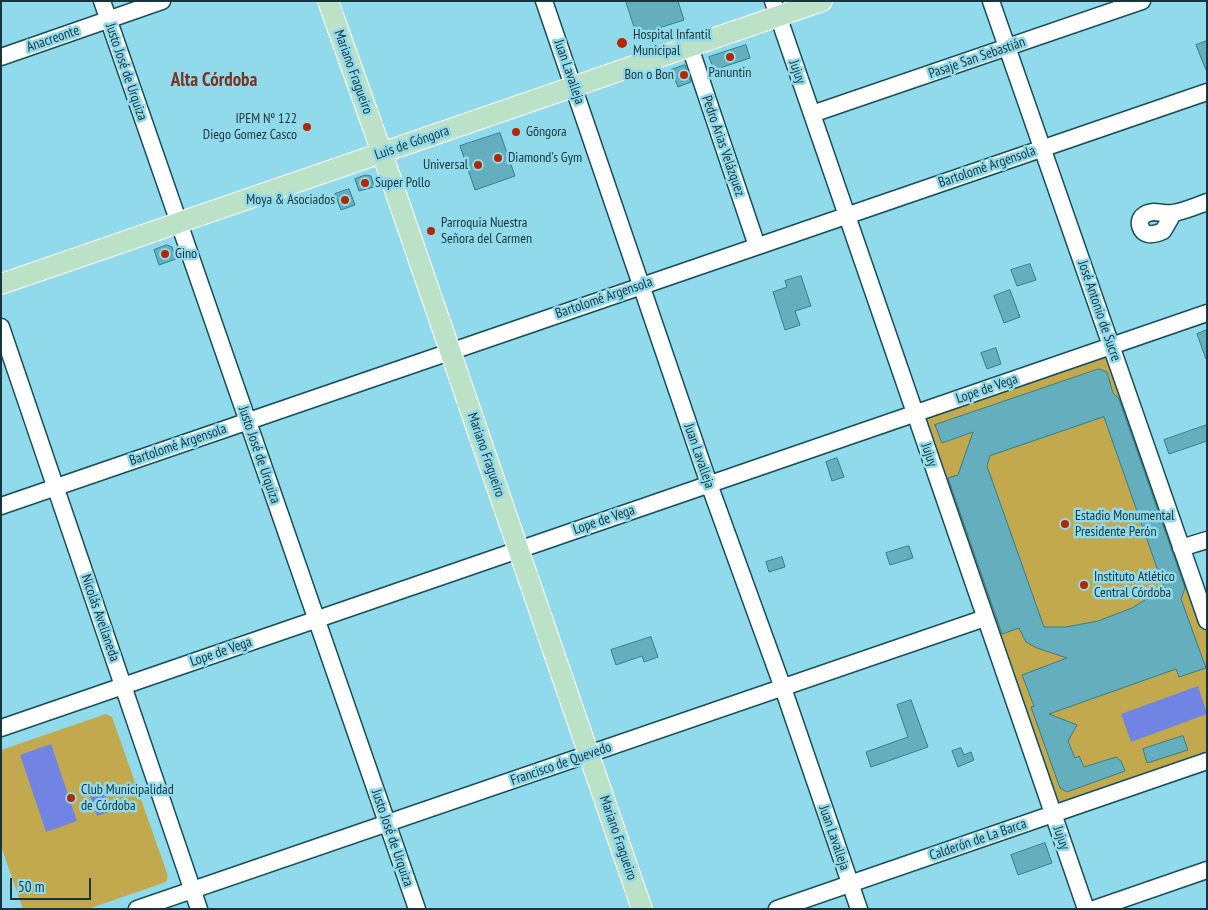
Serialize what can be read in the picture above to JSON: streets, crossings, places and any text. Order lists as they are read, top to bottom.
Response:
{
  "streets": {
    "main road": ["Mariano Fragueiro", "Luis de Góngora"],
    "street": [
      "Anacreonte",
      "Pasaje San Sebastián",
      "Justo José de Urquiza",
      "Juan Lavalleja",
      "Jujuy",
      "Pedro Arias Velázquez",
      "Bartolomé Argensola",
      "José Antonio de Sucre",
      "Lope de Vega",
      "Nicolás Avellaneda",
      "Francisco de Quevedo",
      "Calderón de La Barca"
    ]
  },
  "crossings": [
    ["Anacreonte", "Justo José de Urquiza"],
    ["Pasaje San Sebastián", "Jujuy"],
    ["Pasaje San Sebastián", "José Antonio de Sucre"],
    ["Justo José de Urquiza", "Luis de Góngora"],
    ["Justo José de Urquiza", "Bartolomé Argensola"],
    ["Justo José de Urquiza", "Lope de Vega"],
    ["Justo José de Urquiza", "Francisco de Quevedo"],
    ["Mariano Fragueiro", "Luis de Góngora"],
    ["Mariano Fragueiro", "Bartolomé Argensola"],
    ["Mariano Fragueiro", "Lope de Vega"],
    ["Mariano Fragueiro", "Francisco de Quevedo"],
    ["Juan Lavalleja", "Luis de Góngora"],
    ["Juan Lavalleja", "Bartolomé Argensola"],
    ["Juan Lavalleja", "Lope de Vega"],
    ["Juan Lavalleja", "Francisco de Quevedo"],
    ["Juan Lavalleja", "Calderón de La Barca"],
    ["Jujuy", "Luis de Góngora"],
    ["Jujuy", "Bartolomé Argensola"],
    ["Jujuy", "Lope de Vega"],
    ["Jujuy", "Francisco de Quevedo"],
    ["Jujuy", "Calderón de La Barca"],
    ["Luis de Góngora", "Pedro Arias Velázquez"],
    ["Pedro Arias Velázquez", "Bartolomé Argensola"],
    ["Bartolomé Argensola", "José Antonio de Sucre"],
    ["Bartolomé Argensola", "Nicolás Avellaneda"],
    ["José Antonio de Sucre", "Lope de Vega"],
    ["Lope de Vega", "Nicolás Avellaneda"],
    ["Nicolás Avellaneda", "Francisco de Quevedo"]
  ],
  "districts": ["Alta Córdoba"],
  "places": [
    "Hospital Infantil Municipal",
    "Panuntin",
    "Bon o Bon",
    "IPEM Nº 122 Diego Gomez Casco",
    "Gōngora",
    "Diamond's Gym",
    "Universal",
    "Super Pollo",
    "Moya & Asociados",
    "Parroquia Nuestra Señora del Carmen",
    "Gino",
    "Estadio Monumental Presidente Perón",
    "Instituto Atlético Central Córdoba",
    "Club Municipalidad de Córdoba"
  ],
  "scale_bar": "50 m"
}
